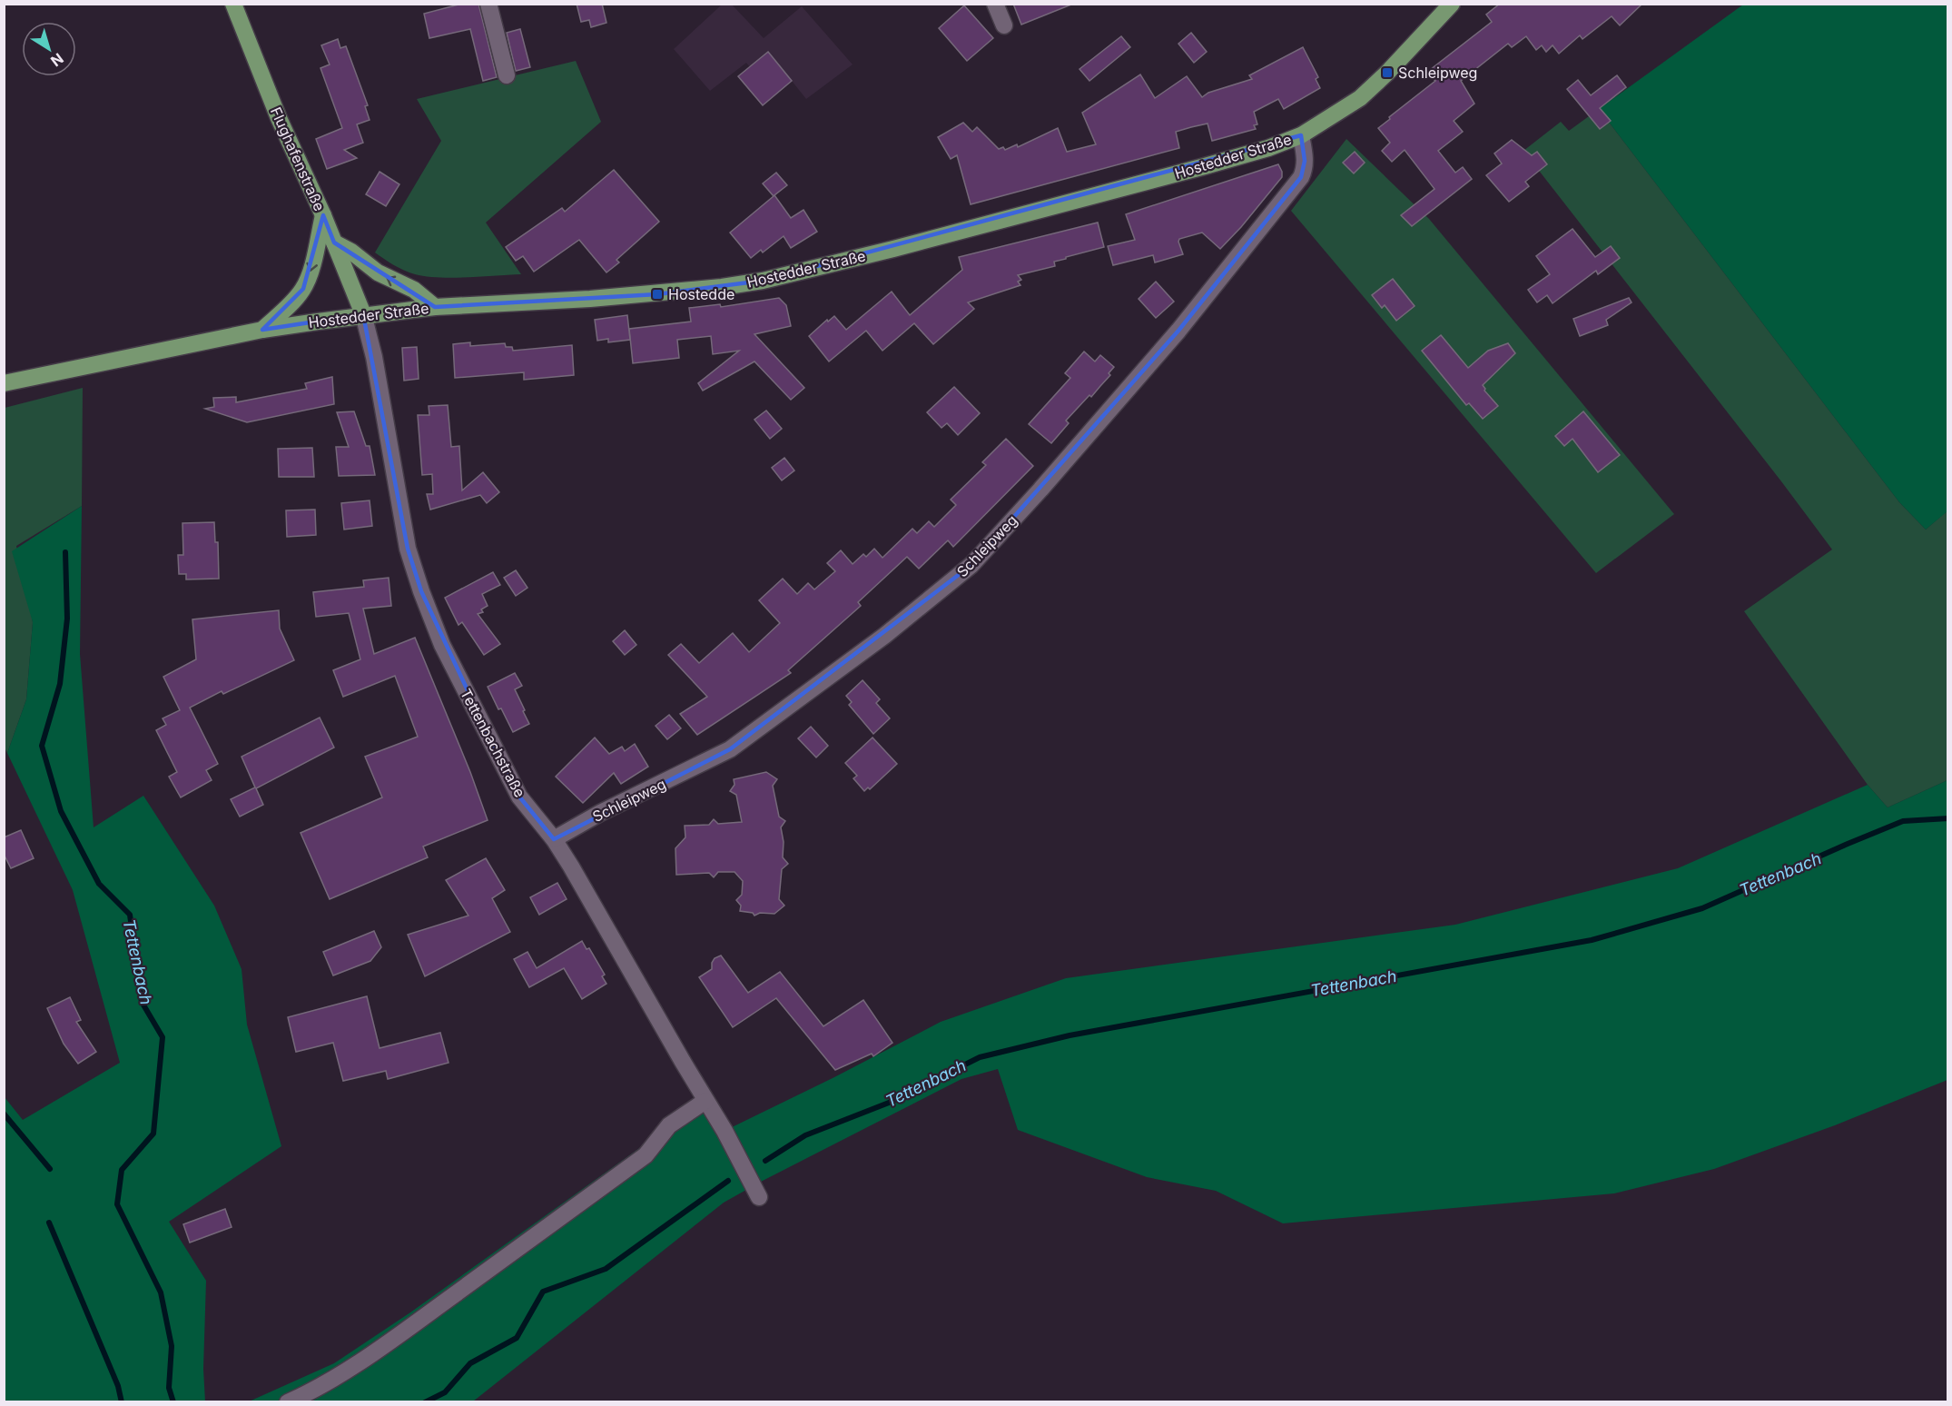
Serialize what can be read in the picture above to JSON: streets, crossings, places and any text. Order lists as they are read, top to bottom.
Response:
{
  "streets": {
    "main road": ["Hostedder Straße", "Flughafenstraße"],
    "street": ["Schleipweg", "Tettenbachstraße"]
  },
  "crossings": [
    ["Hostedder Straße", "Flughafenstraße"],
    ["Hostedder Straße", "Schleipweg"],
    ["Hostedder Straße", "Tettenbachstraße"],
    ["Flughafenstraße", "Tettenbachstraße"],
    ["Schleipweg", "Tettenbachstraße"]
  ],
  "water": ["Tettenbach"],
  "places": {
    "transit": ["Schleipweg", "Hostedde"]
  },
  "north": "bottom right"
}
